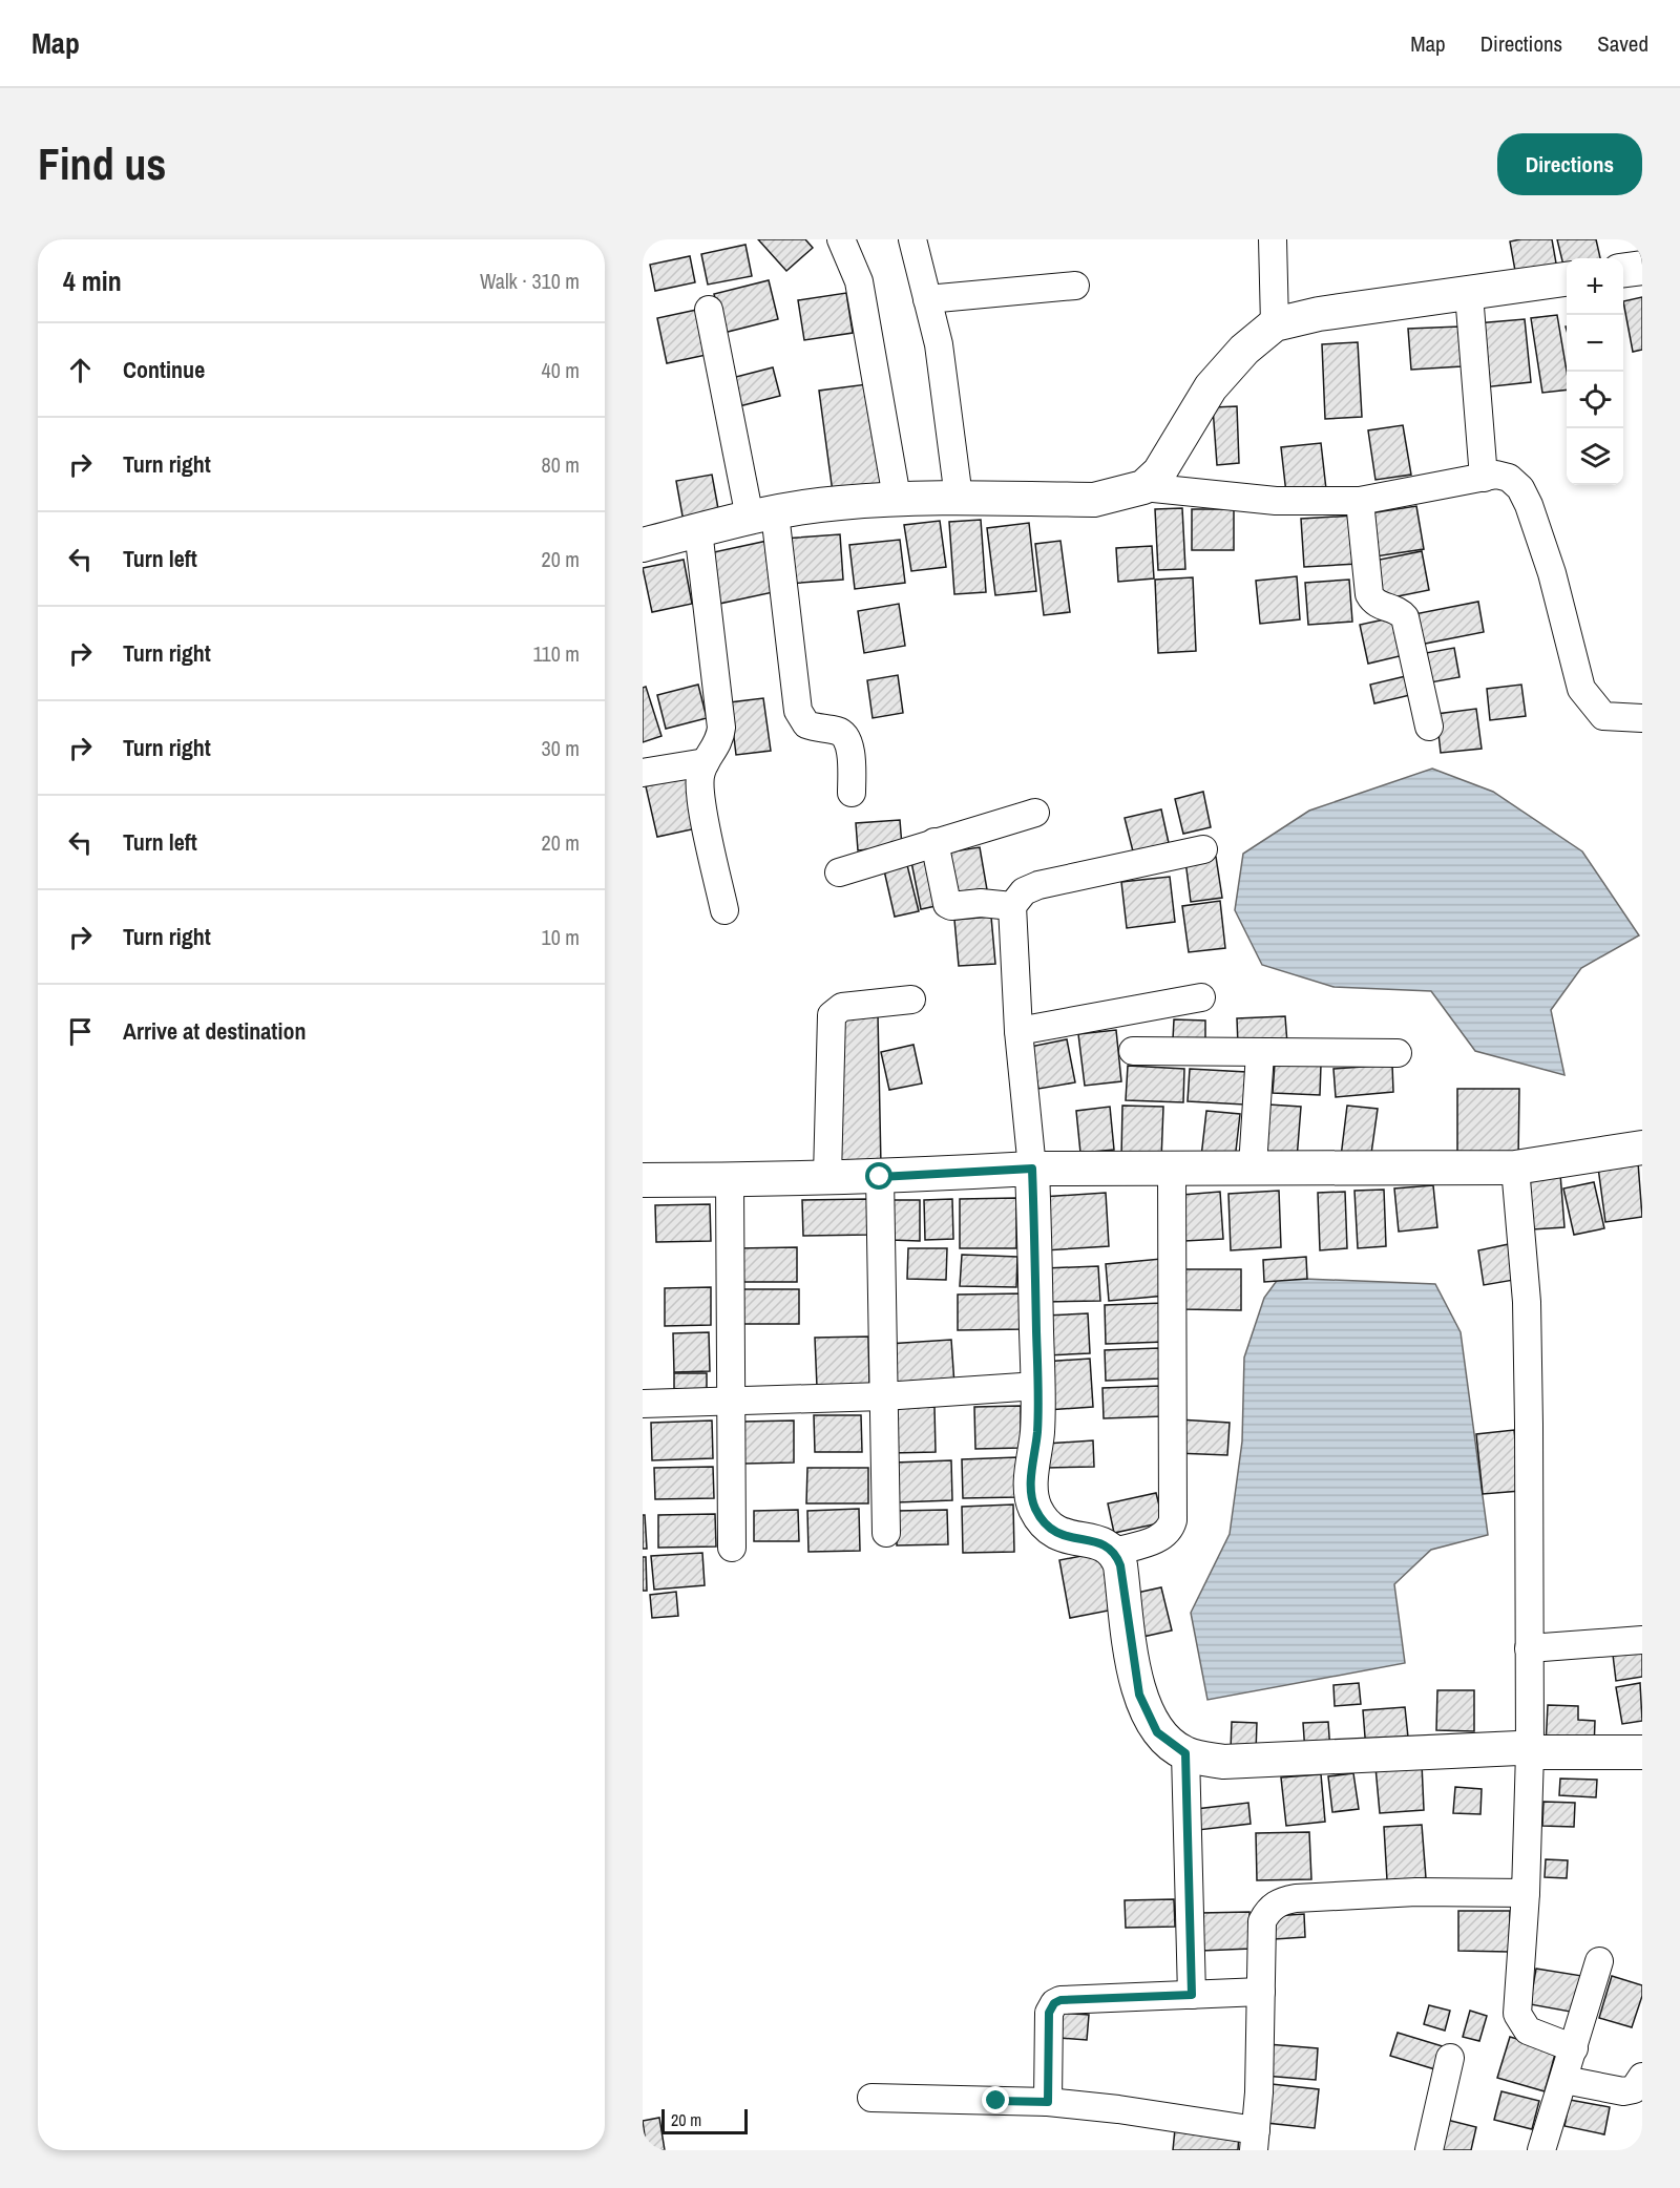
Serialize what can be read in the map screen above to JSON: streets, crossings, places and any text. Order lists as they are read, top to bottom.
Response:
{
  "scale_bar": "20 m",
  "page": {
    "header": "Map",
    "nav": ["Map", "Directions", "Saved"],
    "buttons": "Directions",
    "title": "Find us",
    "heading": ["4 min", "Walk · 310 m"],
    "map_buttons": ["+", "−"],
    "list": [
      ["Continue", "40 m"],
      ["Turn right", "80 m"],
      ["Turn left", "20 m"],
      ["Turn right", "110 m"],
      ["Turn right", "30 m"],
      ["Turn left", "20 m"],
      ["Turn right", "10 m"],
      "Arrive at destination"
    ],
    "scale": "20 m"
  }
}
